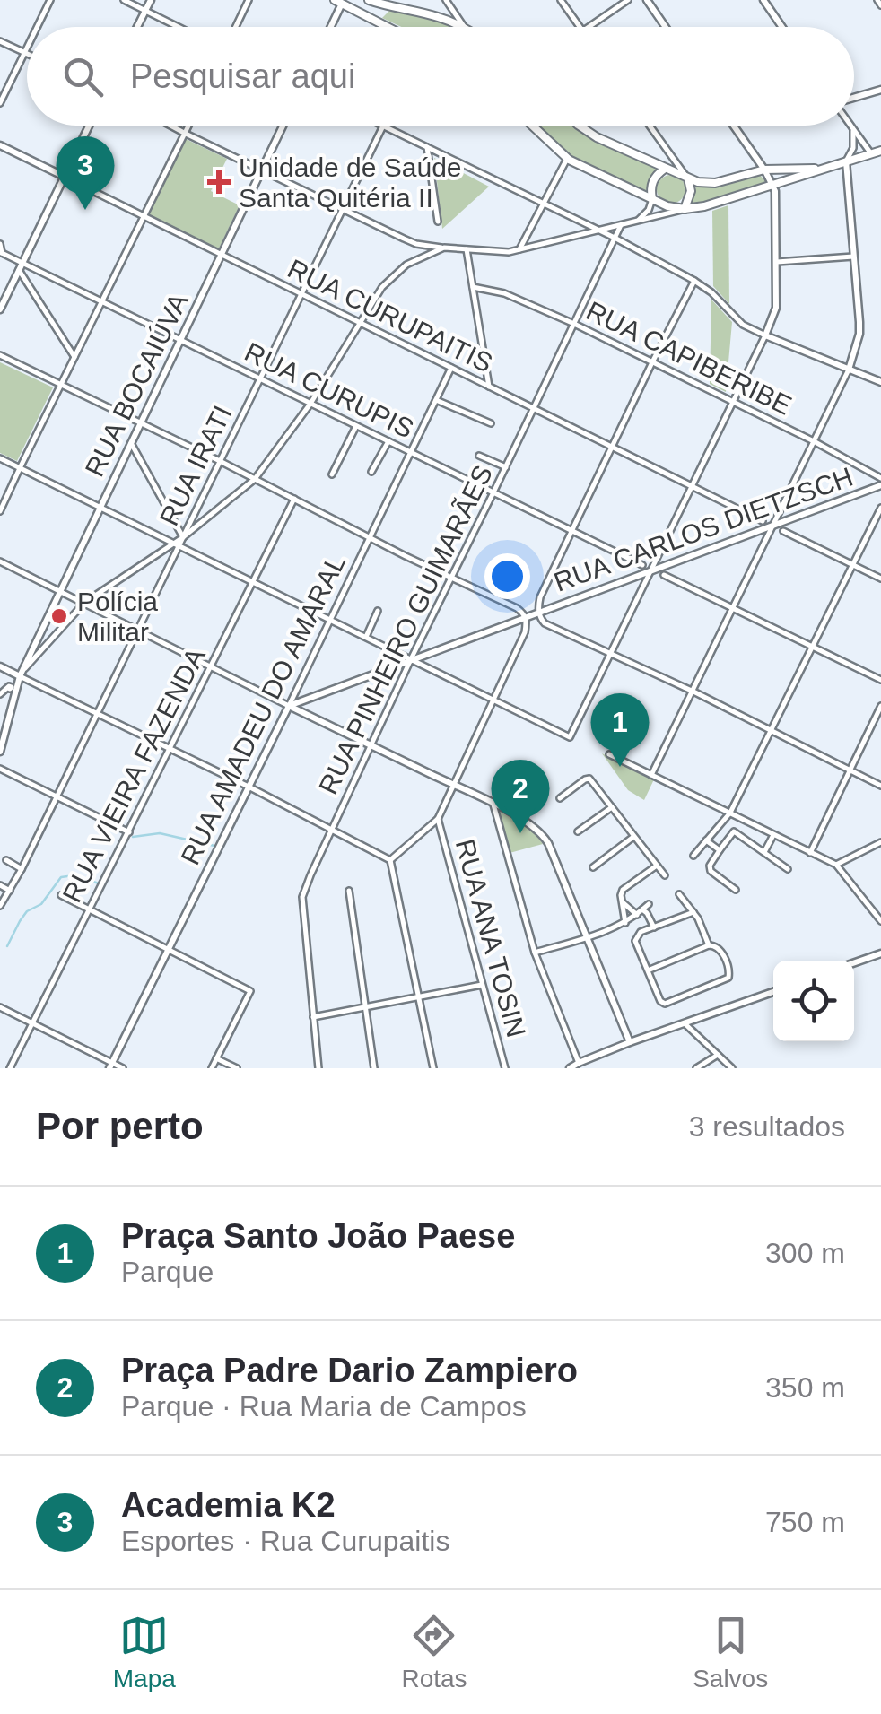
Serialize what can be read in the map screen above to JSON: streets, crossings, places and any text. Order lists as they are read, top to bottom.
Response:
{
  "streets": {
    "street": [
      "RUA CURUPAITIS",
      "RUA CAPIBERIBE",
      "RUA BOCAIÚVA",
      "RUA CURUPIS",
      "RUA IRATI",
      "RUA CARLOS DIETZSCH",
      "RUA PINHEIRO GUIMARÃES",
      "RUA AMADEU DO AMARAL",
      "RUA VIEIRA FAZENDA",
      "RUA ANA TOSIN"
    ]
  },
  "crossings": [
    ["RUA CURUPAITIS", "RUA BOCAIÚVA"],
    ["RUA CURUPAITIS", "RUA IRATI"],
    ["RUA CURUPAITIS", "RUA PINHEIRO GUIMARÃES"],
    ["RUA CURUPAITIS", "RUA AMADEU DO AMARAL"],
    ["RUA CAPIBERIBE", "RUA PINHEIRO GUIMARÃES"],
    ["RUA BOCAIÚVA", "RUA CURUPIS"],
    ["RUA CURUPIS", "RUA IRATI"],
    ["RUA CURUPIS", "RUA PINHEIRO GUIMARÃES"],
    ["RUA CURUPIS", "RUA AMADEU DO AMARAL"],
    ["RUA CARLOS DIETZSCH", "RUA PINHEIRO GUIMARÃES"],
    ["RUA CARLOS DIETZSCH", "RUA AMADEU DO AMARAL"]
  ],
  "places": {
    "health": ["Unidade de Saúde Santa Quitéria II"],
    "other": ["Polícia Militar"]
  },
  "page": {
    "search": "Pesquisar aqui",
    "pins": ["3", "1", "2"],
    "heading": ["Por perto", "3 resultados"],
    "list": [
      {
        "mark": "1",
        "name": "Praça Santo João Paese",
        "note": "Parque",
        "value": "300 m"
      },
      {
        "mark": "2",
        "name": "Praça Padre Dario Zampiero",
        "note": "Parque · Rua Maria de Campos",
        "value": "350 m"
      },
      {
        "mark": "3",
        "name": "Academia K2",
        "note": "Esportes · Rua Curupaitis",
        "value": "750 m"
      }
    ],
    "nav": ["Mapa", "Rotas", "Salvos"]
  }
}
